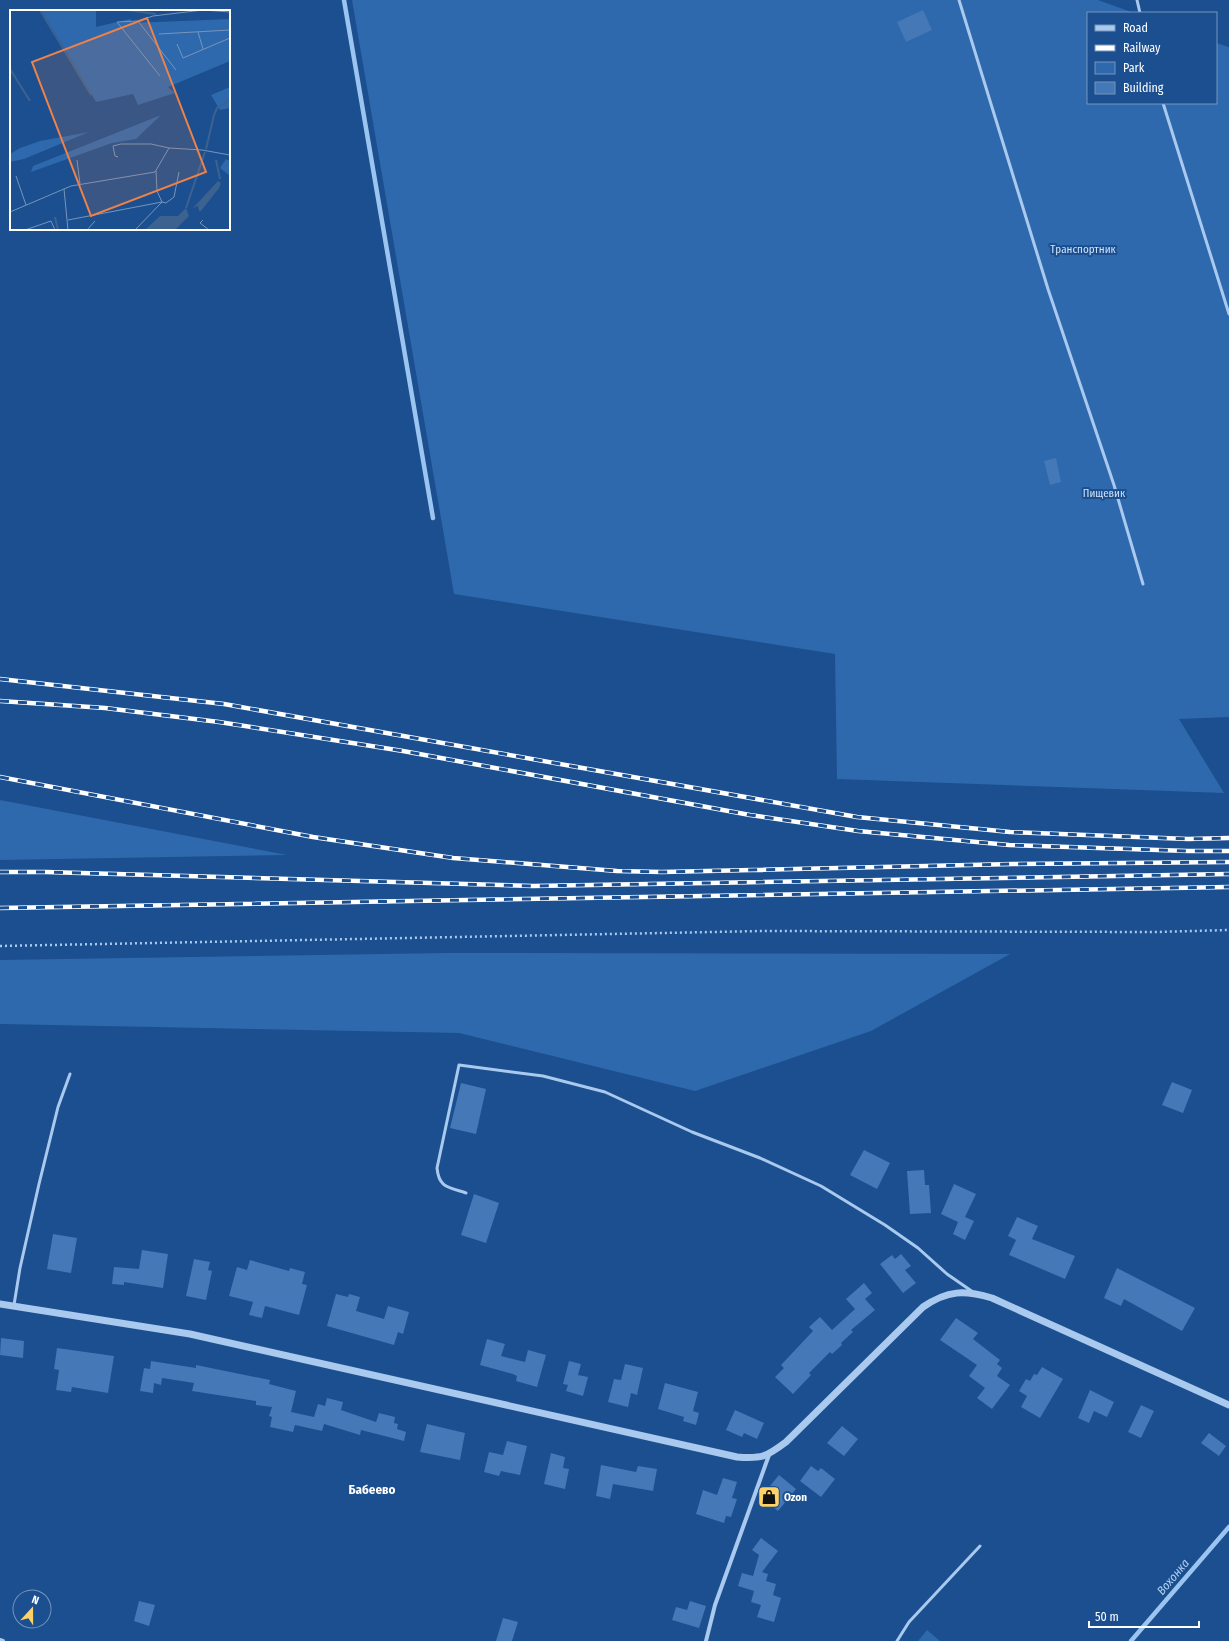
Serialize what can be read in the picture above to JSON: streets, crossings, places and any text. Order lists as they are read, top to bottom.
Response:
{
  "districts": ["Бабеево"],
  "water": ["Вохонка"],
  "parks": ["Транспортник", "Пищевик"],
  "places": {
    "shop": ["Ozon"]
  },
  "legend": [
    "Road",
    "Railway",
    "Park",
    "Building"
  ],
  "scale_bar": "50 m",
  "north": "top"
}
